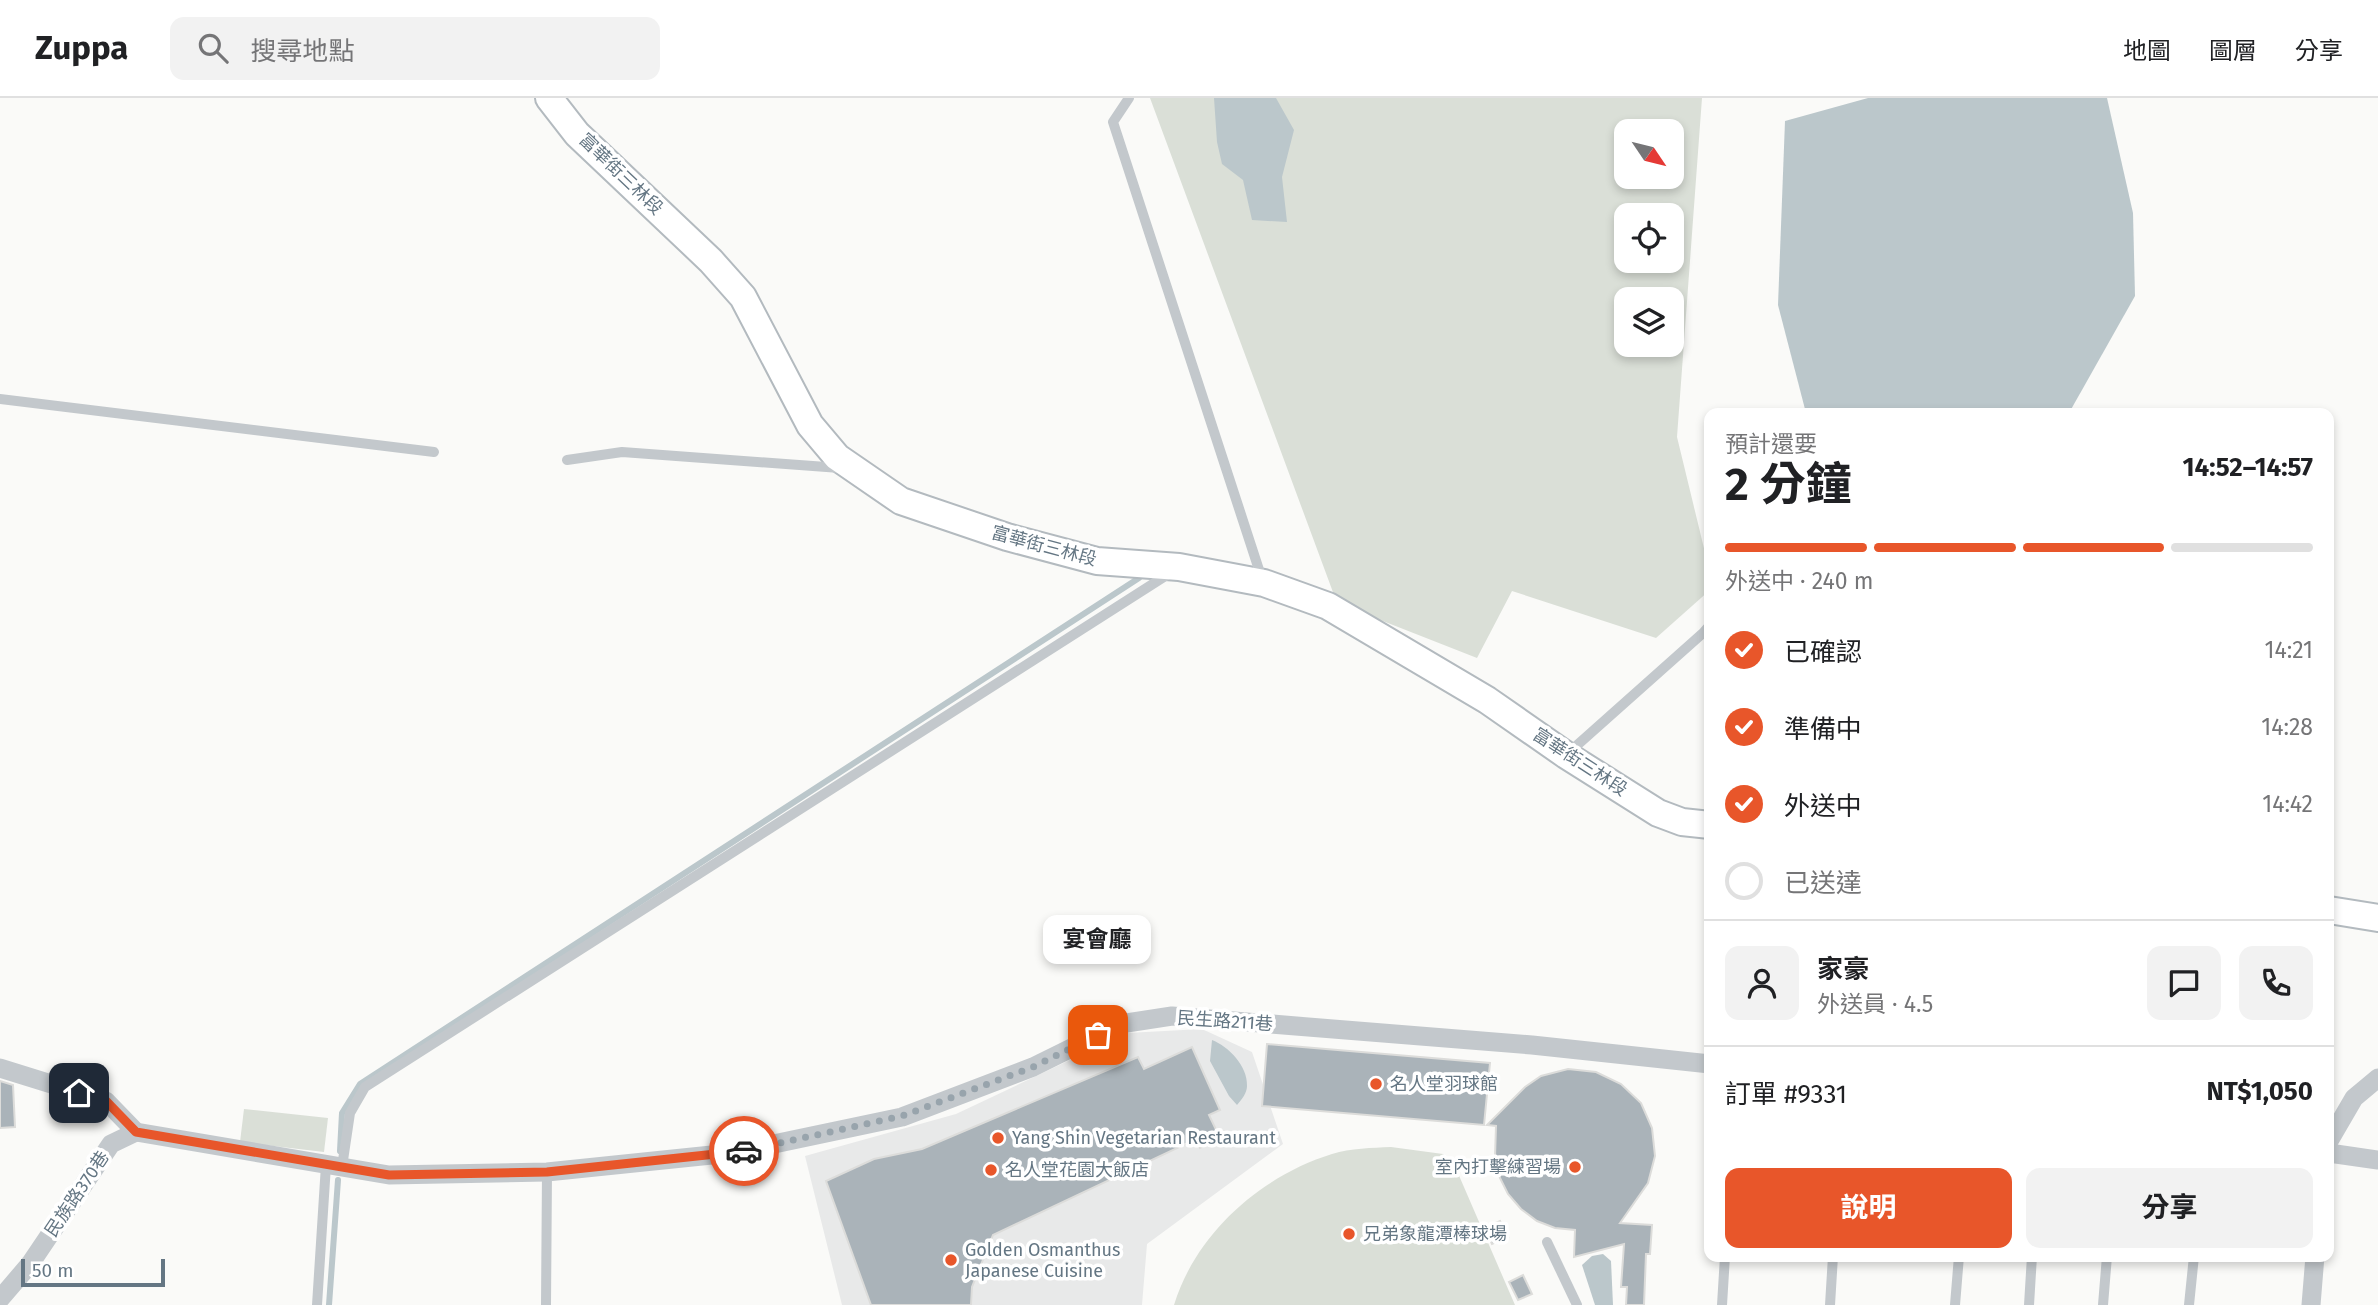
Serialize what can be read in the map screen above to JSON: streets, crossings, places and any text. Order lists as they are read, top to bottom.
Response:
{
  "streets": {
    "street": ["富華街三林段", "民生路211巷", "民族路370巷"]
  },
  "crossings": [
    ["民生路211巷", "民族路370巷"]
  ],
  "places": [
    "宴會廳",
    "名人堂羽球館",
    "Yang Shin Vegetarian Restaurant",
    "室內打擊練習場",
    "名人堂花園大飯店",
    "兄弟象龍潭棒球場",
    "Golden Osmanthus Japanese Cuisine"
  ],
  "scale_bar": "50 m",
  "north": "bottom right",
  "page": {
    "header": "Zuppa",
    "search": "搜尋地點",
    "nav": ["地圖", "圖層", "分享"],
    "heading": ["2 分鐘", "預計還要", "14:52–14:57"],
    "panel": [
      "家豪",
      "外送員 · 4.5",
      "訂單 #9331",
      "NT$1,050"
    ],
    "bar": "外送中 · 240 m",
    "list": [
      ["已確認", "14:21"],
      ["準備中", "14:28"],
      ["外送中", "14:42"],
      "已送達"
    ],
    "bubble": "宴會廳",
    "buttons": ["說明", "分享"],
    "scale": "50 m"
  }
}
